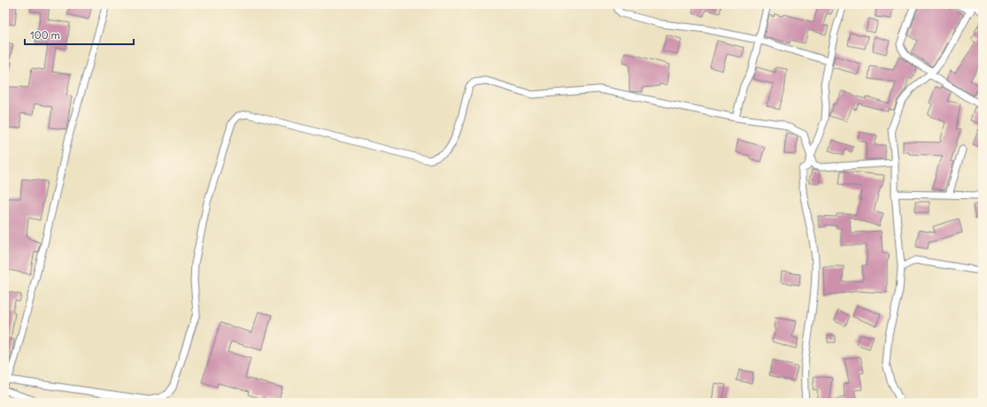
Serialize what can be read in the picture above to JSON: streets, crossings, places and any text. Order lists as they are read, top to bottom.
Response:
{
  "scale_bar": "100 m"
}
